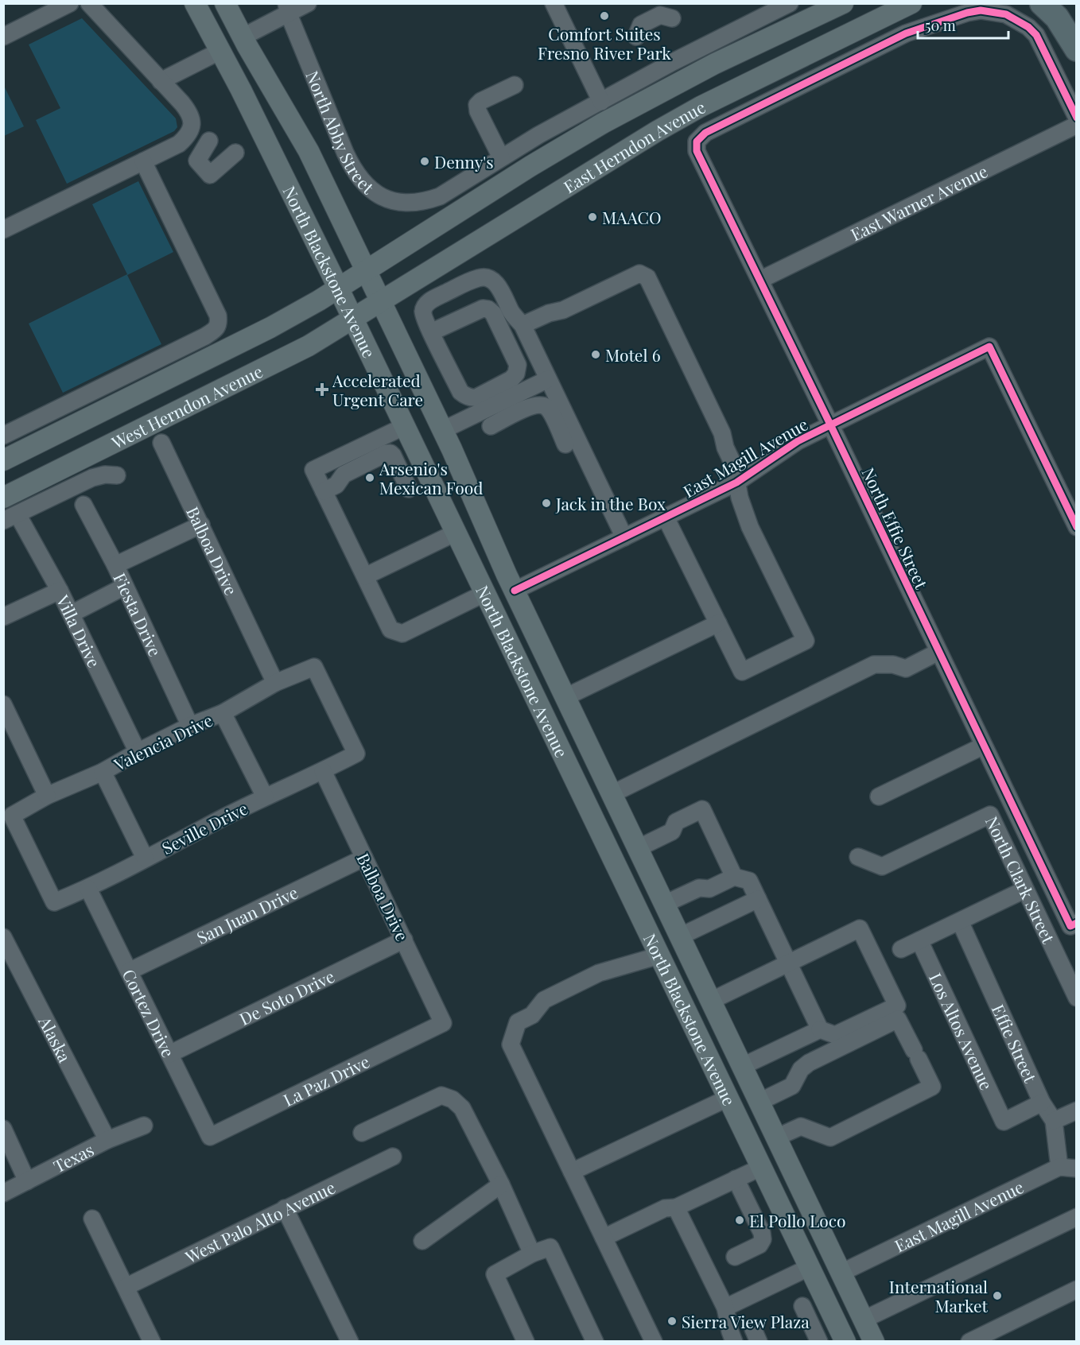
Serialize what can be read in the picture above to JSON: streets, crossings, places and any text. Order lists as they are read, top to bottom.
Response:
{
  "streets": {
    "main road": ["East Herndon Avenue", "North Blackstone Avenue", "West Herndon Avenue"],
    "street": [
      "North Abby Street",
      "East Warner Avenue",
      "East Magill Avenue",
      "North Effie Street",
      "Balboa Drive",
      "Fiesta Drive",
      "Villa Drive",
      "Valencia Drive",
      "Seville Drive",
      "North Clark Street",
      "San Juan Drive",
      "De Soto Drive",
      "Cortez Drive",
      "Los Altos Avenue",
      "Alaska",
      "Effie Street",
      "La Paz Drive",
      "Texas",
      "West Palo Alto Avenue"
    ]
  },
  "crossings": [
    ["East Herndon Avenue", "North Blackstone Avenue"],
    ["East Herndon Avenue", "West Herndon Avenue"],
    ["East Warner Avenue", "North Effie Street"],
    ["North Blackstone Avenue", "West Herndon Avenue"],
    ["North Blackstone Avenue", "East Magill Avenue"],
    ["East Magill Avenue", "North Effie Street"],
    ["East Magill Avenue", "Effie Street"],
    ["Balboa Drive", "Valencia Drive"],
    ["Balboa Drive", "Seville Drive"],
    ["Balboa Drive", "San Juan Drive"],
    ["Balboa Drive", "De Soto Drive"],
    ["Balboa Drive", "La Paz Drive"],
    ["Fiesta Drive", "Valencia Drive"],
    ["Villa Drive", "Valencia Drive"],
    ["Valencia Drive", "Seville Drive"],
    ["Seville Drive", "Cortez Drive"],
    ["San Juan Drive", "Cortez Drive"],
    ["De Soto Drive", "Cortez Drive"],
    ["Cortez Drive", "La Paz Drive"],
    ["Los Altos Avenue", "Effie Street"],
    ["Alaska", "Texas"]
  ],
  "places": {
    "other": [
      "Comfort Suites Fresno River Park",
      "Denny's",
      "MAACO",
      "Motel 6",
      "Arsenio's Mexican Food",
      "Jack in the Box",
      "El Pollo Loco",
      "International Market",
      "Sierra View Plaza"
    ],
    "health": ["Accelerated Urgent Care"]
  },
  "scale_bar": "50 m"
}
